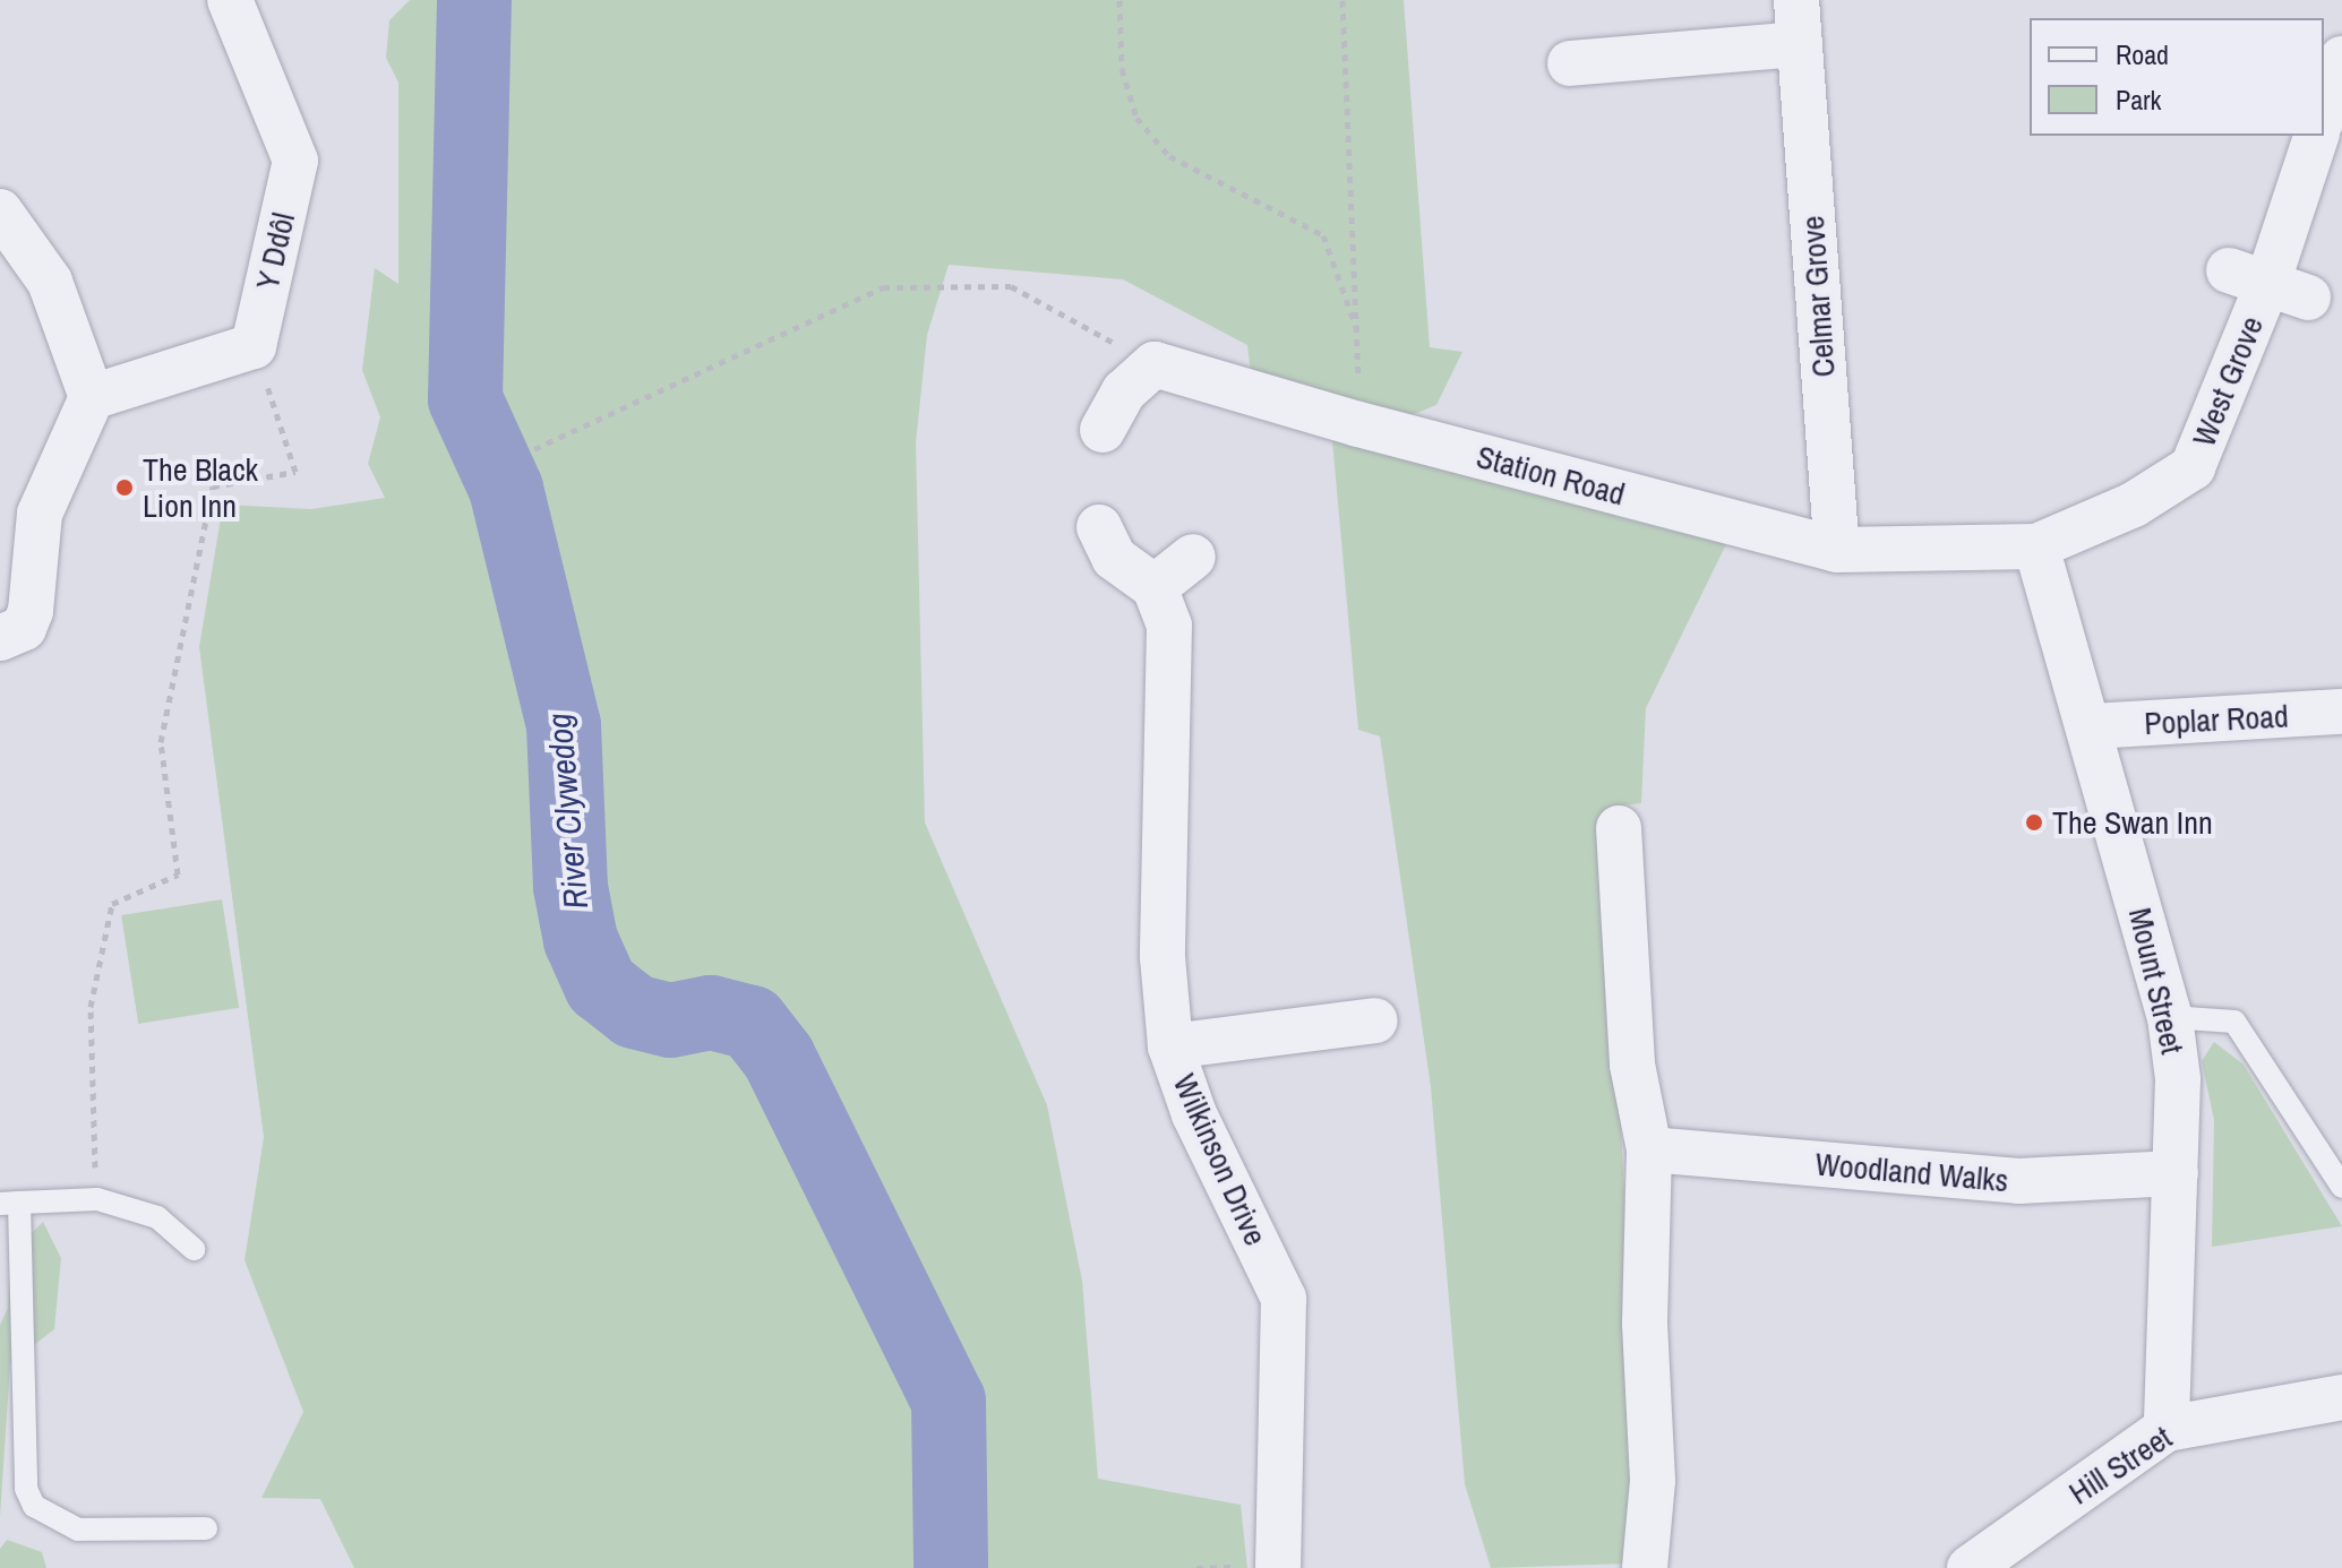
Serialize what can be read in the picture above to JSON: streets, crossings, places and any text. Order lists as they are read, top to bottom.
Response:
{
  "streets": {
    "street": [
      "Y Ddôl",
      "Celmar Grove",
      "West Grove",
      "Station Road",
      "Poplar Road",
      "Mount Street",
      "Wilkinson Drive",
      "Woodland Walks",
      "Hill Street"
    ]
  },
  "crossings": [
    ["Celmar Grove", "Station Road"],
    ["West Grove", "Station Road"],
    ["West Grove", "Mount Street"],
    ["Station Road", "Mount Street"],
    ["Poplar Road", "Mount Street"],
    ["Mount Street", "Woodland Walks"],
    ["Mount Street", "Hill Street"]
  ],
  "water": ["River Clywedog"],
  "places": ["The Black Lion Inn", "The Swan Inn"],
  "legend": ["Road", "Park"]
}
